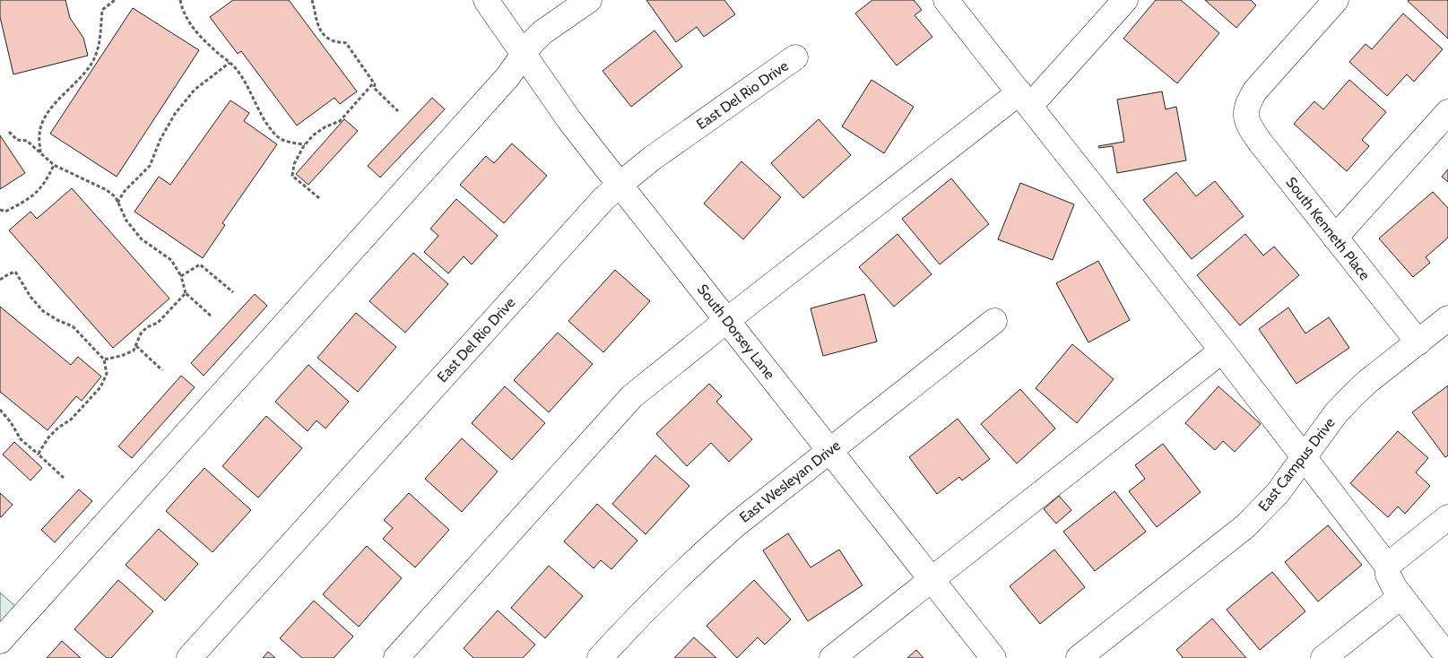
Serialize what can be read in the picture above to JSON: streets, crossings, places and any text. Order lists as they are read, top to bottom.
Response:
{
  "streets": {
    "street": [
      "East Del Rio Drive",
      "South Kenneth Place",
      "South Dorsey Lane",
      "East Campus Drive",
      "East Wesleyan Drive"
    ]
  },
  "crossings": [
    ["East Del Rio Drive", "South Dorsey Lane"],
    ["South Kenneth Place", "East Campus Drive"],
    ["South Dorsey Lane", "East Wesleyan Drive"]
  ]
}
